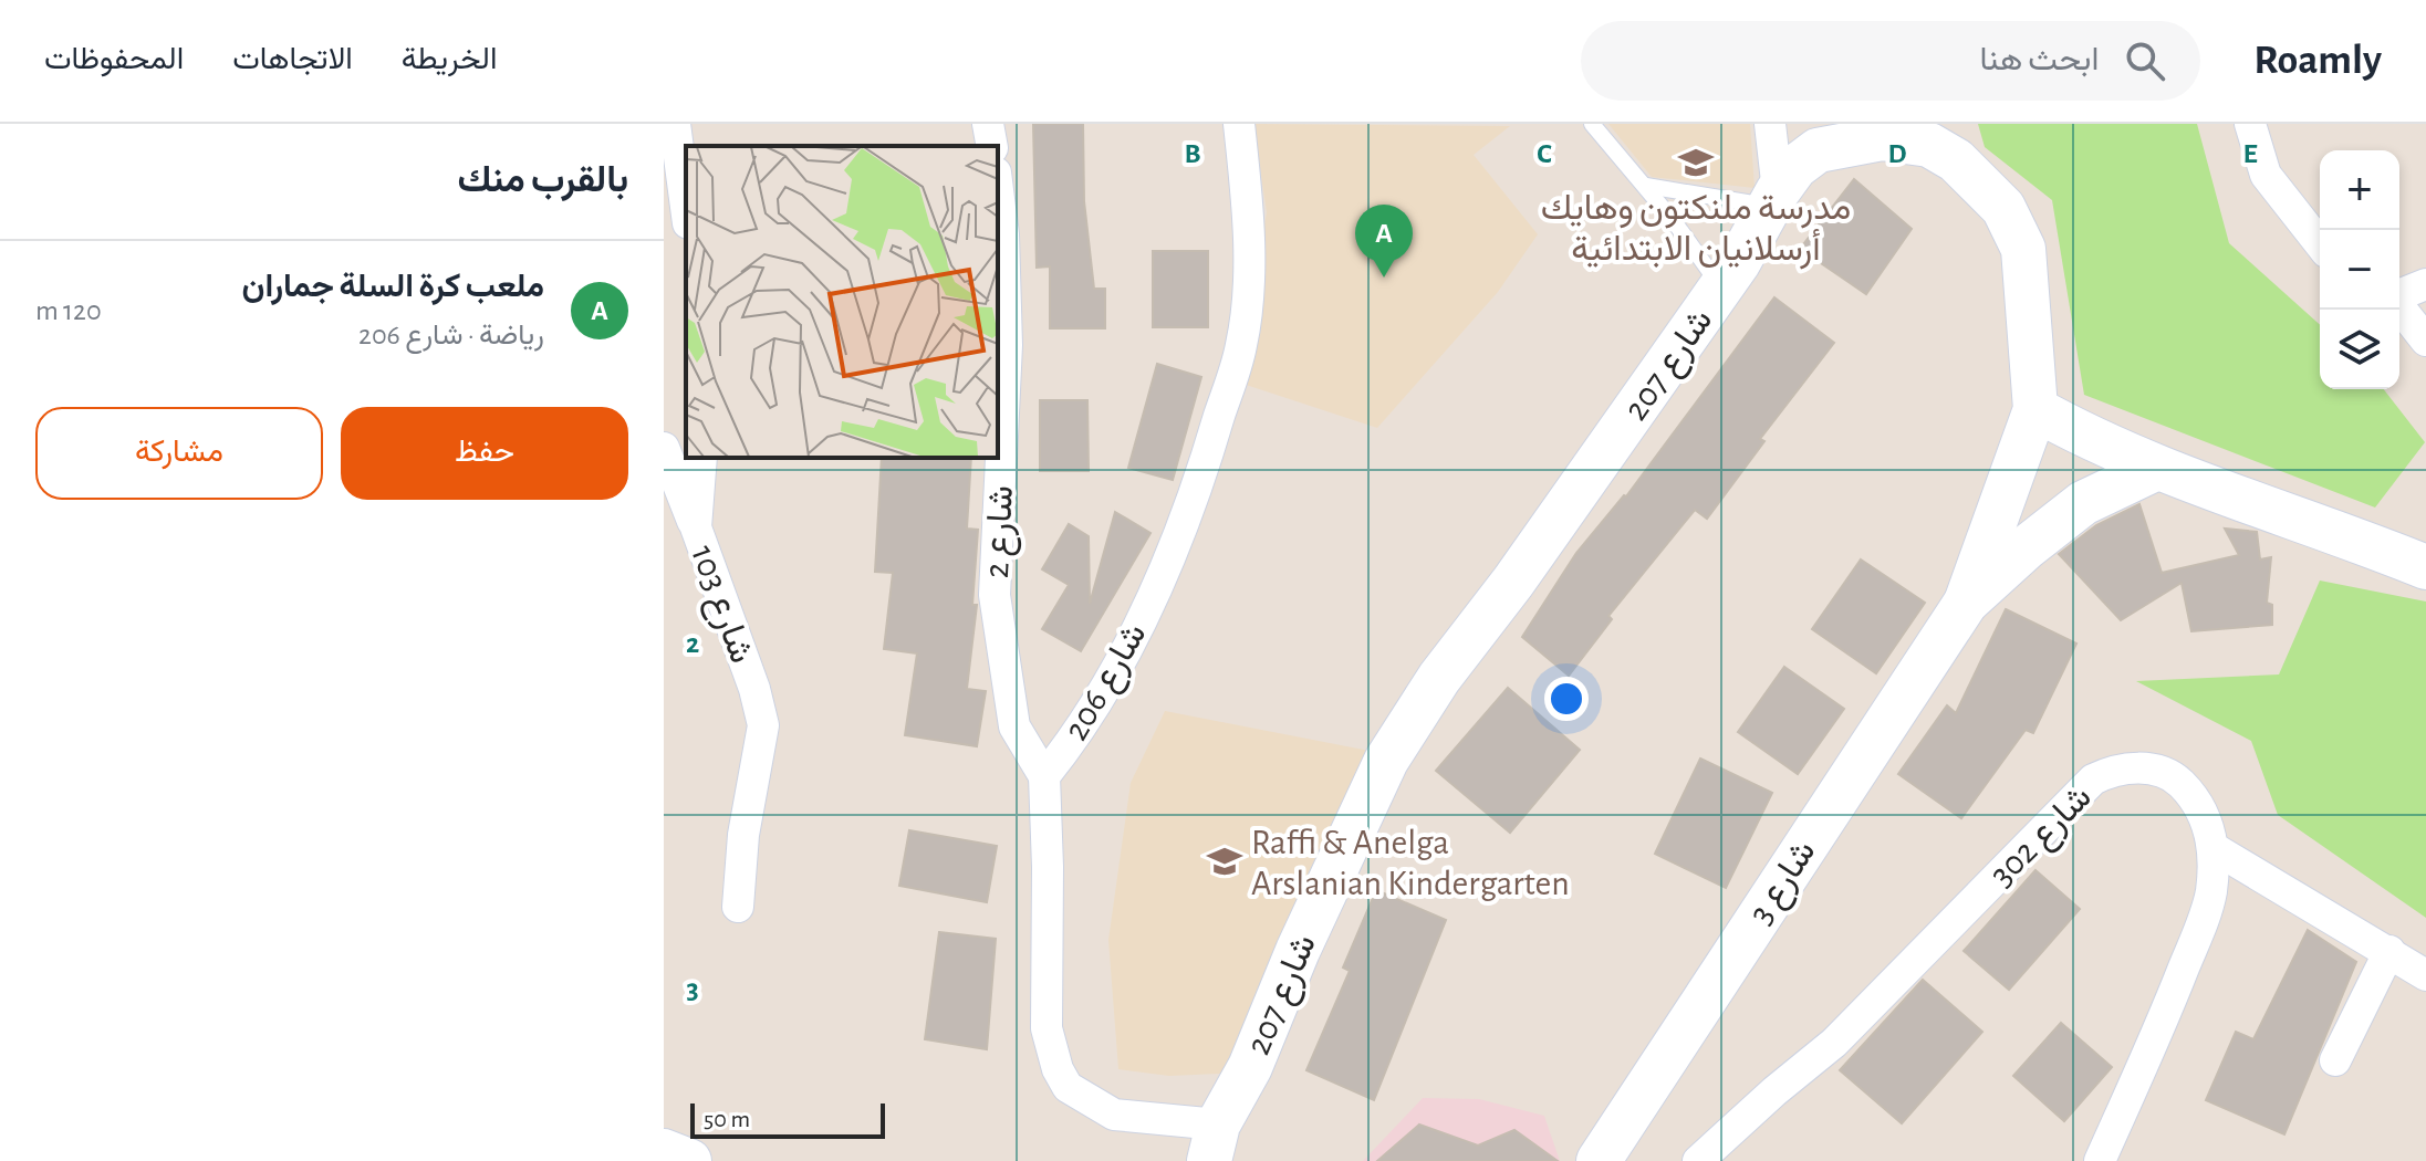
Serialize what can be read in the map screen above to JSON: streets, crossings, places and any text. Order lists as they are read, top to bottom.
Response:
{
  "streets": {
    "street": [
      "شارع 207",
      "شارع 2",
      "شارع 103",
      "شارع 206",
      "شارع 302",
      "شارع 3"
    ]
  },
  "crossings": [
    ["شارع 207", "شارع 206"],
    ["شارع 207", "شارع 3"],
    ["شارع 2", "شارع 206"]
  ],
  "places": {
    "school or university": ["مدرسة ملنكتون وهايك أرسلانيان الابتدائية", "Raffi & Anelga Arslanian Kindergarten"]
  },
  "scale_bar": "50 m",
  "page": {
    "header": "Roamly",
    "search": "ابحث هنا",
    "nav": ["الخريطة", "الاتجاهات", "المحفوظات"],
    "heading": "بالقرب منك",
    "map_buttons": ["+", "−"],
    "pins": "A",
    "list": [
      {
        "mark": "A",
        "name": "ملعب كرة السلة جماران",
        "note": "رياضة · شارع 206",
        "value": "120 m"
      }
    ],
    "buttons": ["حفظ", "مشاركة"],
    "scale": "50 m"
  },
  "grid": {
    "columns": [
      "B",
      "C",
      "D",
      "E"
    ],
    "rows": ["2", "3"]
  }
}
